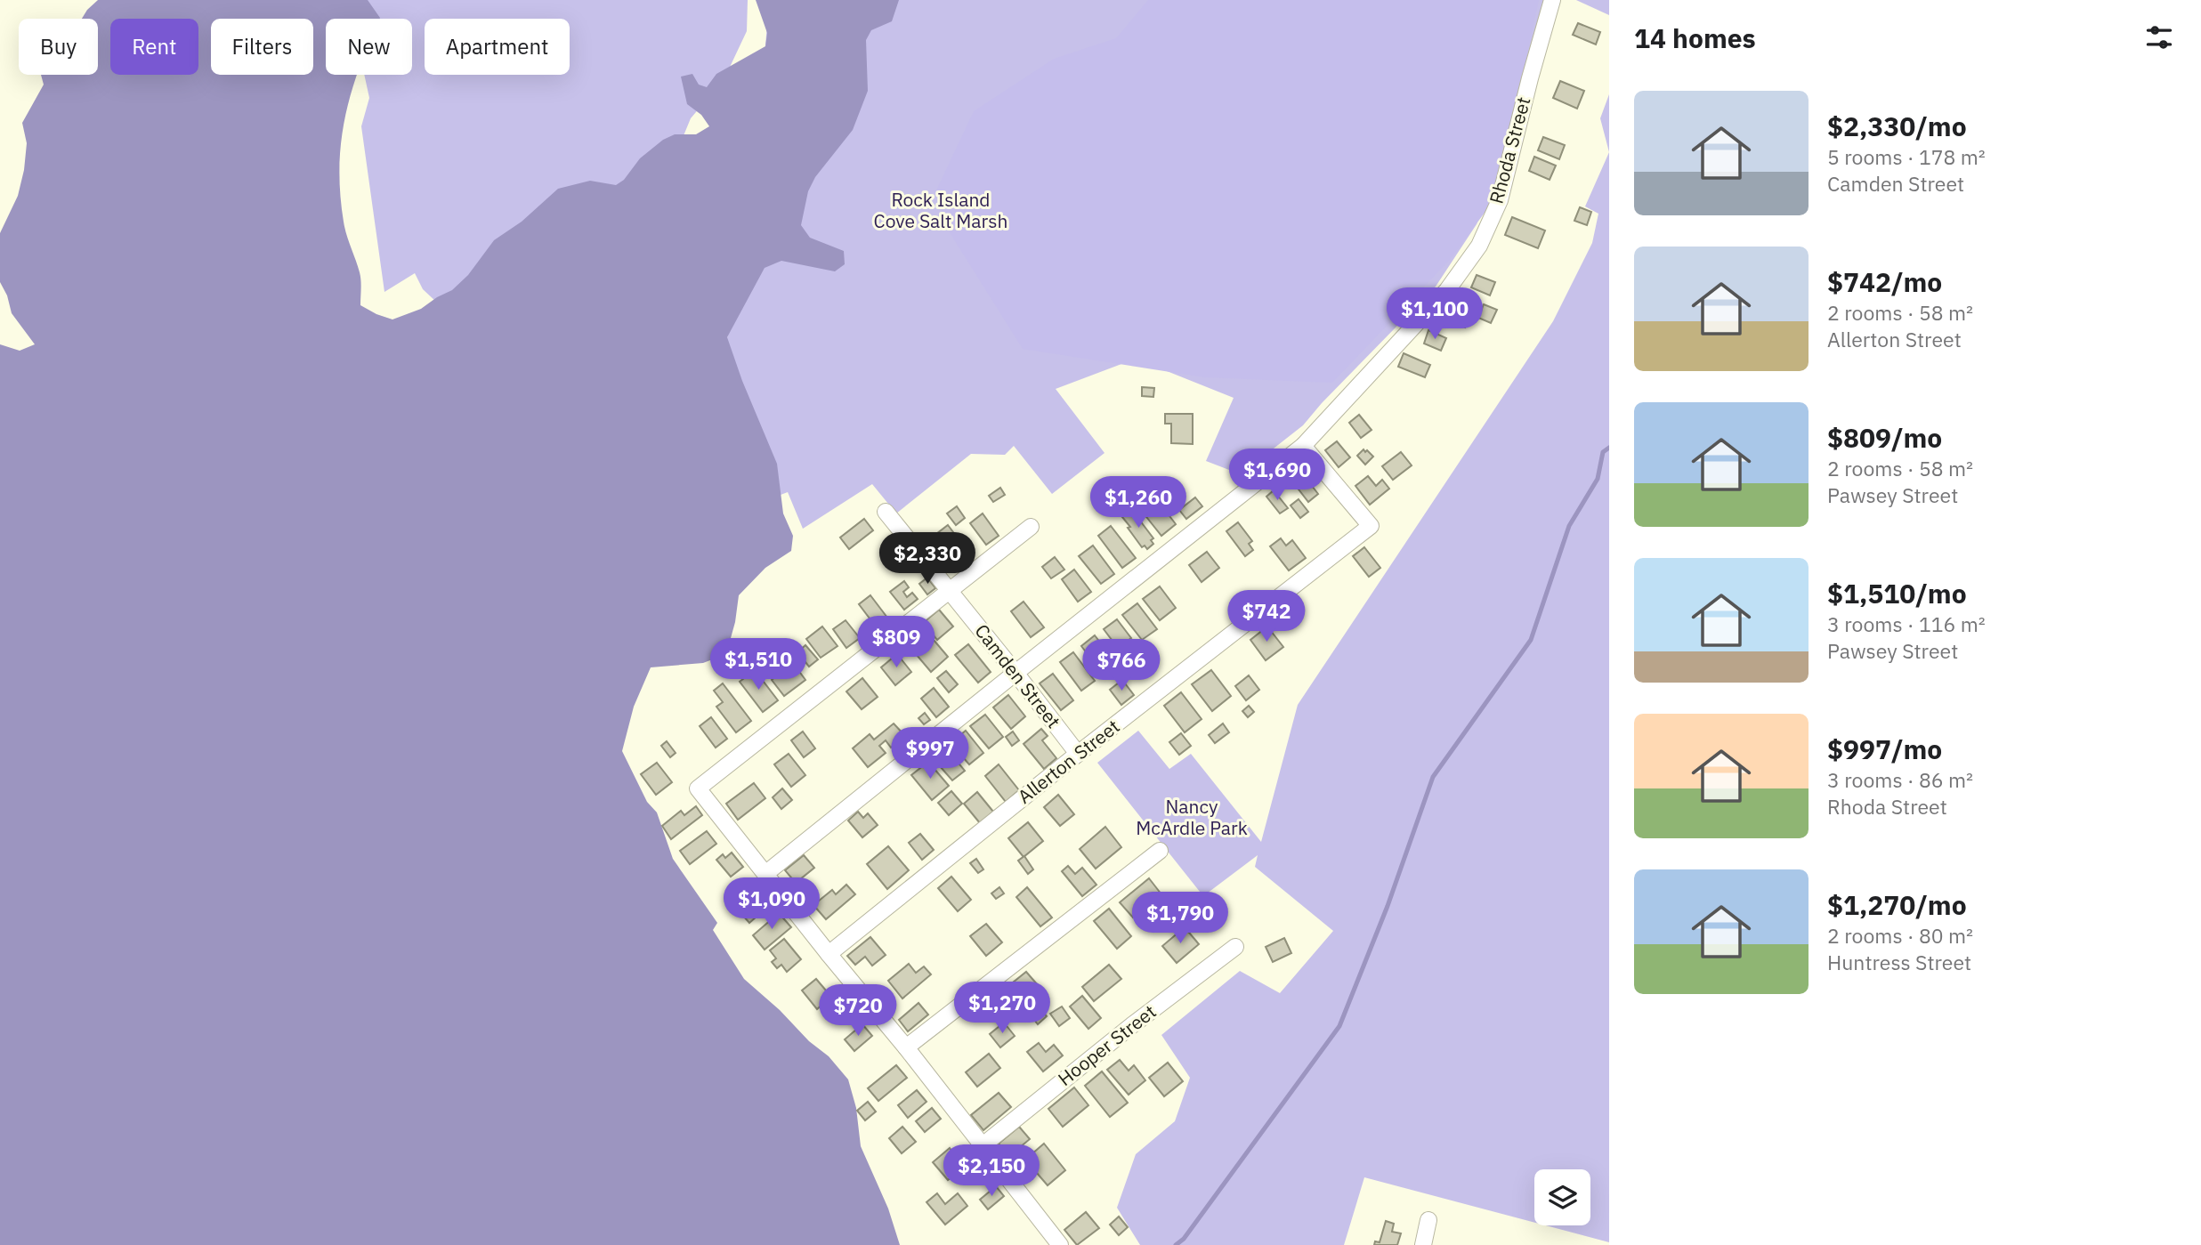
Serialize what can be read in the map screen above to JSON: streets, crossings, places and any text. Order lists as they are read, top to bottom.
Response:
{
  "streets": {
    "street": [
      "Rhoda Street",
      "Camden Street",
      "Allerton Street",
      "Hooper Street"
    ]
  },
  "crossings": [
    ["Rhoda Street", "Camden Street"],
    ["Rhoda Street", "Allerton Street"],
    ["Camden Street", "Allerton Street"]
  ],
  "parks": ["Rock Island Cove Salt Marsh", "Nancy McArdle Park"],
  "page": {
    "heading": "14 homes",
    "chip": [
      "Buy",
      "Rent",
      "Filters",
      "New",
      "Apartment"
    ],
    "list": [
      {
        "name": "$2,330/mo",
        "note": "5 rooms · 178 m² · Camden Street"
      },
      {
        "name": "$742/mo",
        "note": "2 rooms · 58 m² · Allerton Street"
      },
      {
        "name": "$809/mo",
        "note": "2 rooms · 58 m² · Pawsey Street"
      },
      {
        "name": "$1,510/mo",
        "note": "3 rooms · 116 m² · Pawsey Street"
      },
      {
        "name": "$997/mo",
        "note": "3 rooms · 86 m² · Rhoda Street"
      },
      {
        "name": "$1,270/mo",
        "note": "2 rooms · 80 m² · Huntress Street"
      }
    ],
    "price": [
      "$1,100",
      "$1,690",
      "$1,260",
      "$2,330",
      "$742",
      "$809",
      "$1,510",
      "$766",
      "$997",
      "$1,090",
      "$1,790",
      "$1,270",
      "$720",
      "$2,150"
    ]
  }
}
